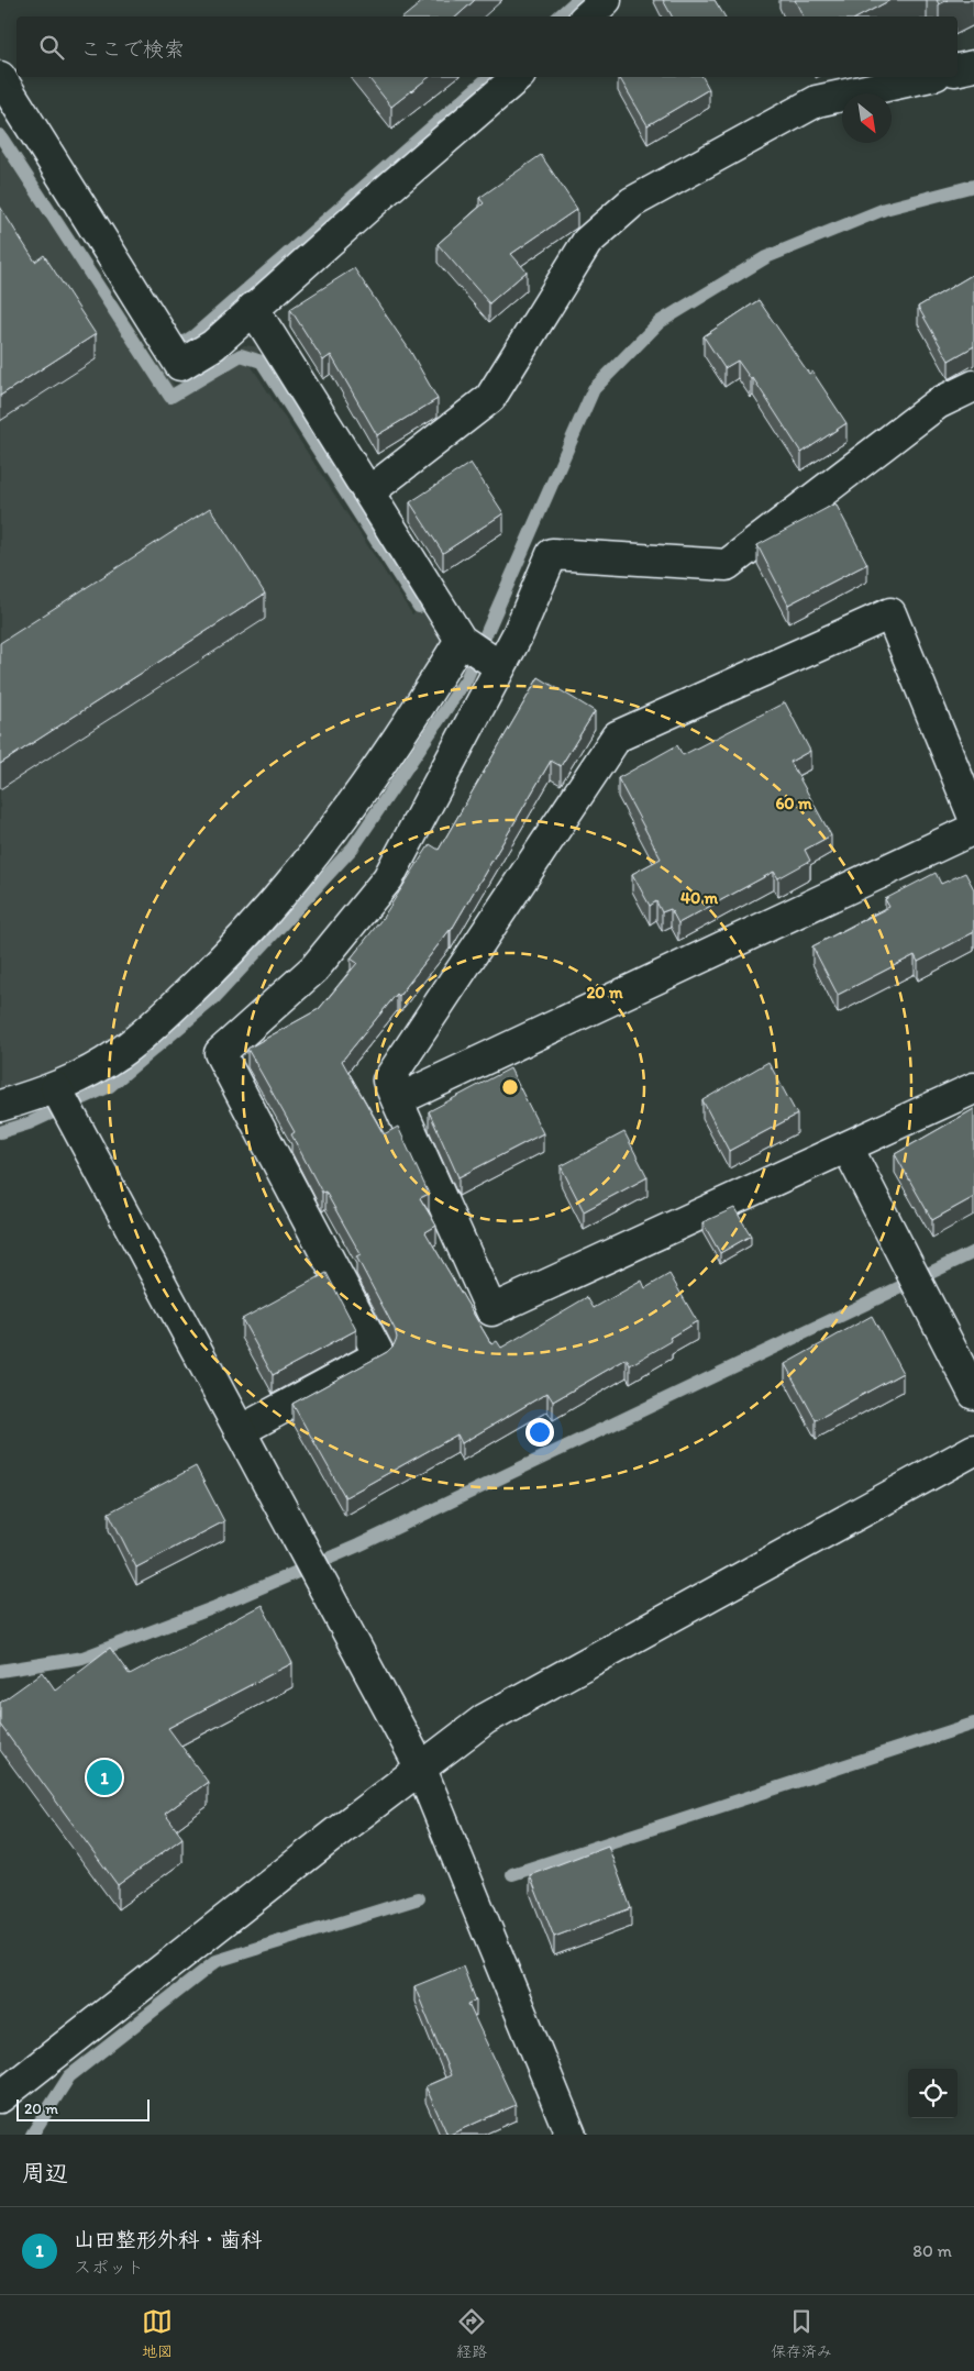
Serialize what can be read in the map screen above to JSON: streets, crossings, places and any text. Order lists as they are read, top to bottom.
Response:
{
  "scale_bar": "20 m",
  "north": "bottom right",
  "page": {
    "search": "ここで検索",
    "pins": "1",
    "scale": "20 m",
    "heading": "周辺",
    "list": [
      {
        "mark": "1",
        "name": "山田整形外科・歯科",
        "note": "スポット",
        "value": "80 m"
      }
    ],
    "nav": ["地図", "経路", "保存済み"]
  },
  "rings": ["60 m", "40 m", "20 m"]
}
